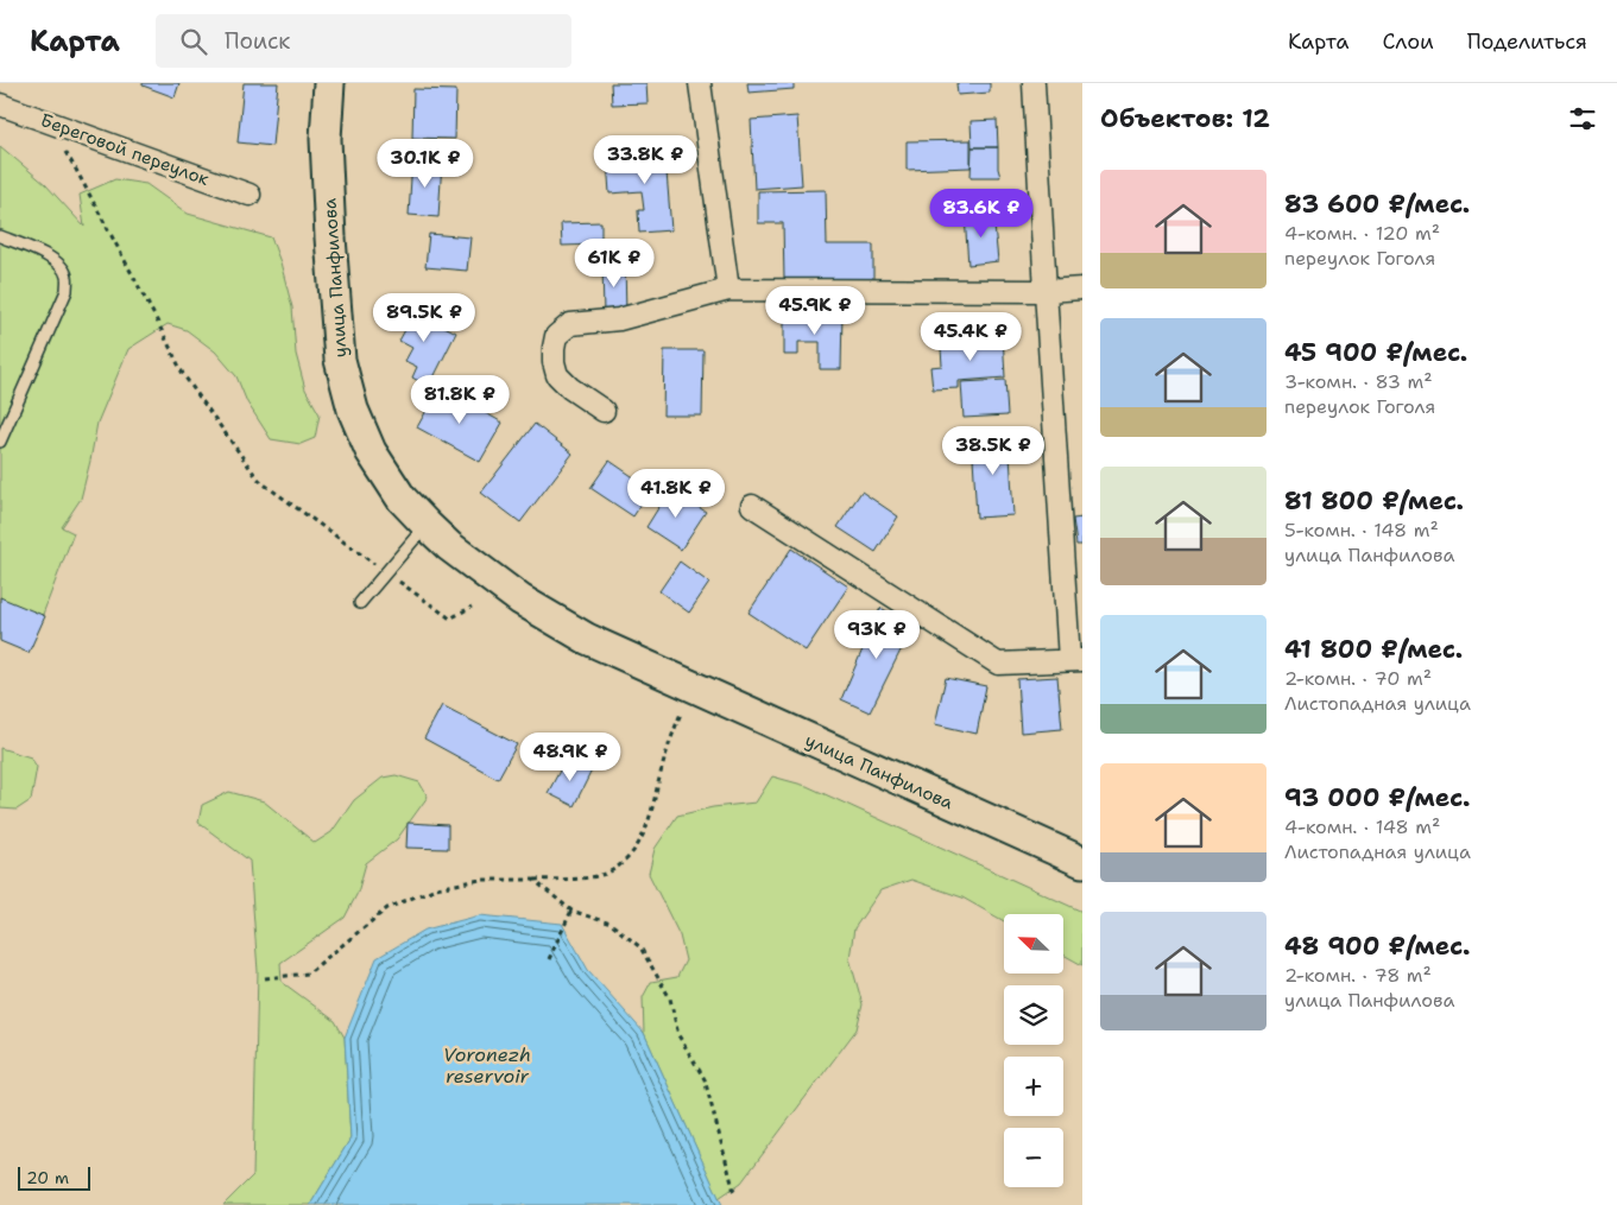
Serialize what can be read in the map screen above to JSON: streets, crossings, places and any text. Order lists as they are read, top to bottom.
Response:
{
  "streets": {
    "main road": ["улица Панфилова"],
    "street": ["Береговой переулок"]
  },
  "water": ["Voronezh reservoir"],
  "scale_bar": "20 m",
  "north": "top left",
  "page": {
    "header": "Карта",
    "search": "Поиск",
    "nav": ["Карта", "Слои", "Поделиться"],
    "heading": "Объектов: 12",
    "price": [
      "33.8K ₽",
      "30.1K ₽",
      "83.6K ₽",
      "61K ₽",
      "45.9K ₽",
      "89.5K ₽",
      "45.4K ₽",
      "81.8K ₽",
      "38.5K ₽",
      "41.8K ₽",
      "93K ₽",
      "48.9K ₽"
    ],
    "list": [
      {
        "name": "83 600 ₽/мес.",
        "note": "4-комн. · 120 m² · переулок Гоголя"
      },
      {
        "name": "45 900 ₽/мес.",
        "note": "3-комн. · 83 m² · переулок Гоголя"
      },
      {
        "name": "81 800 ₽/мес.",
        "note": "5-комн. · 148 m² · улица Панфилова"
      },
      {
        "name": "41 800 ₽/мес.",
        "note": "2-комн. · 70 m² · Листопадная улица"
      },
      {
        "name": "93 000 ₽/мес.",
        "note": "4-комн. · 148 m² · Листопадная улица"
      },
      {
        "name": "48 900 ₽/мес.",
        "note": "2-комн. · 78 m² · улица Панфилова"
      }
    ],
    "map_buttons": ["+", "−"],
    "scale": "20 m"
  }
}
